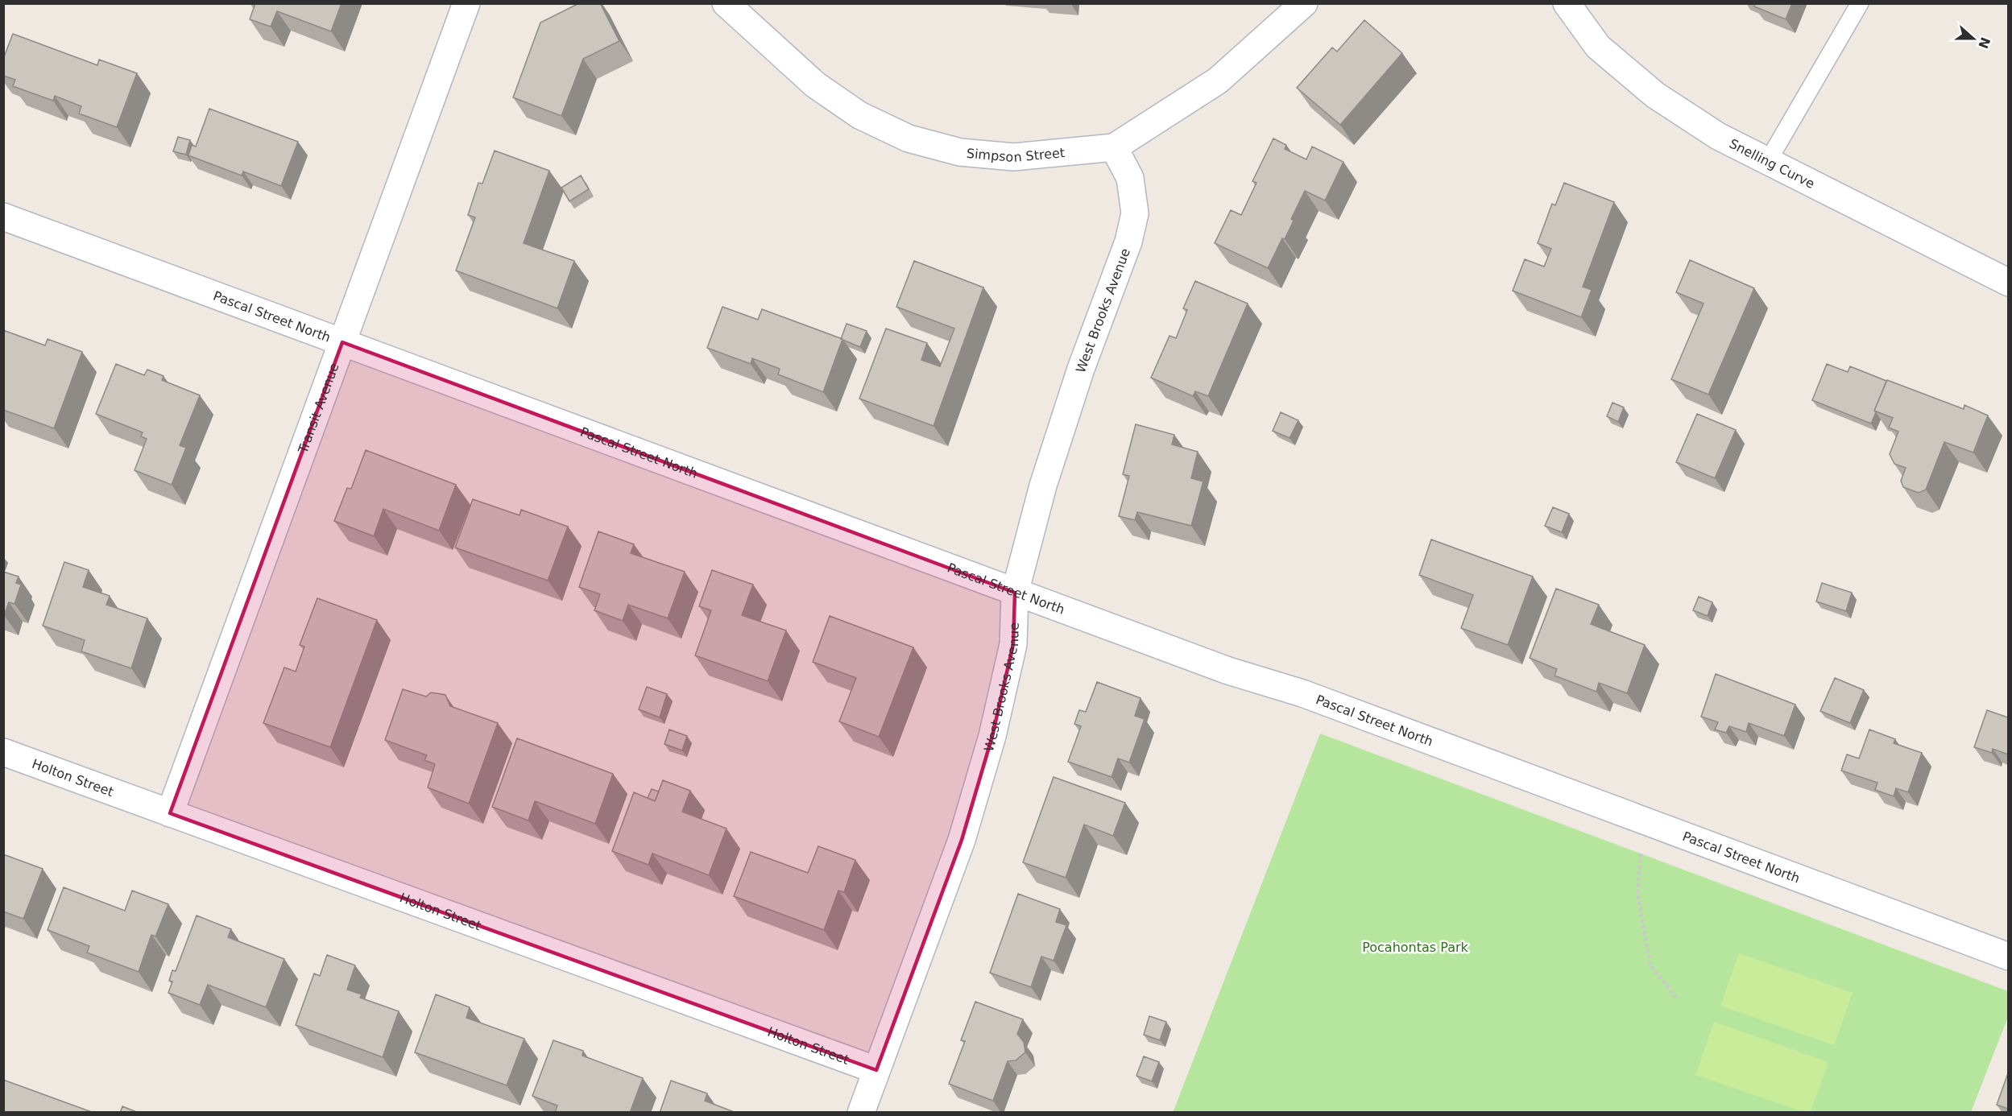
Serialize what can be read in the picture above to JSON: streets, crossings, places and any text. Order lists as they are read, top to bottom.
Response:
{
  "streets": {
    "street": [
      "Simpson Street",
      "Snelling Curve",
      "West Brooks Avenue",
      "Pascal Street North",
      "Transit Avenue",
      "Holton Street"
    ]
  },
  "crossings": [
    ["Simpson Street", "West Brooks Avenue"],
    ["West Brooks Avenue", "Pascal Street North"],
    ["West Brooks Avenue", "Holton Street"],
    ["Pascal Street North", "Transit Avenue"],
    ["Transit Avenue", "Holton Street"]
  ],
  "parks": ["Pocahontas Park"],
  "north": "right"
}
